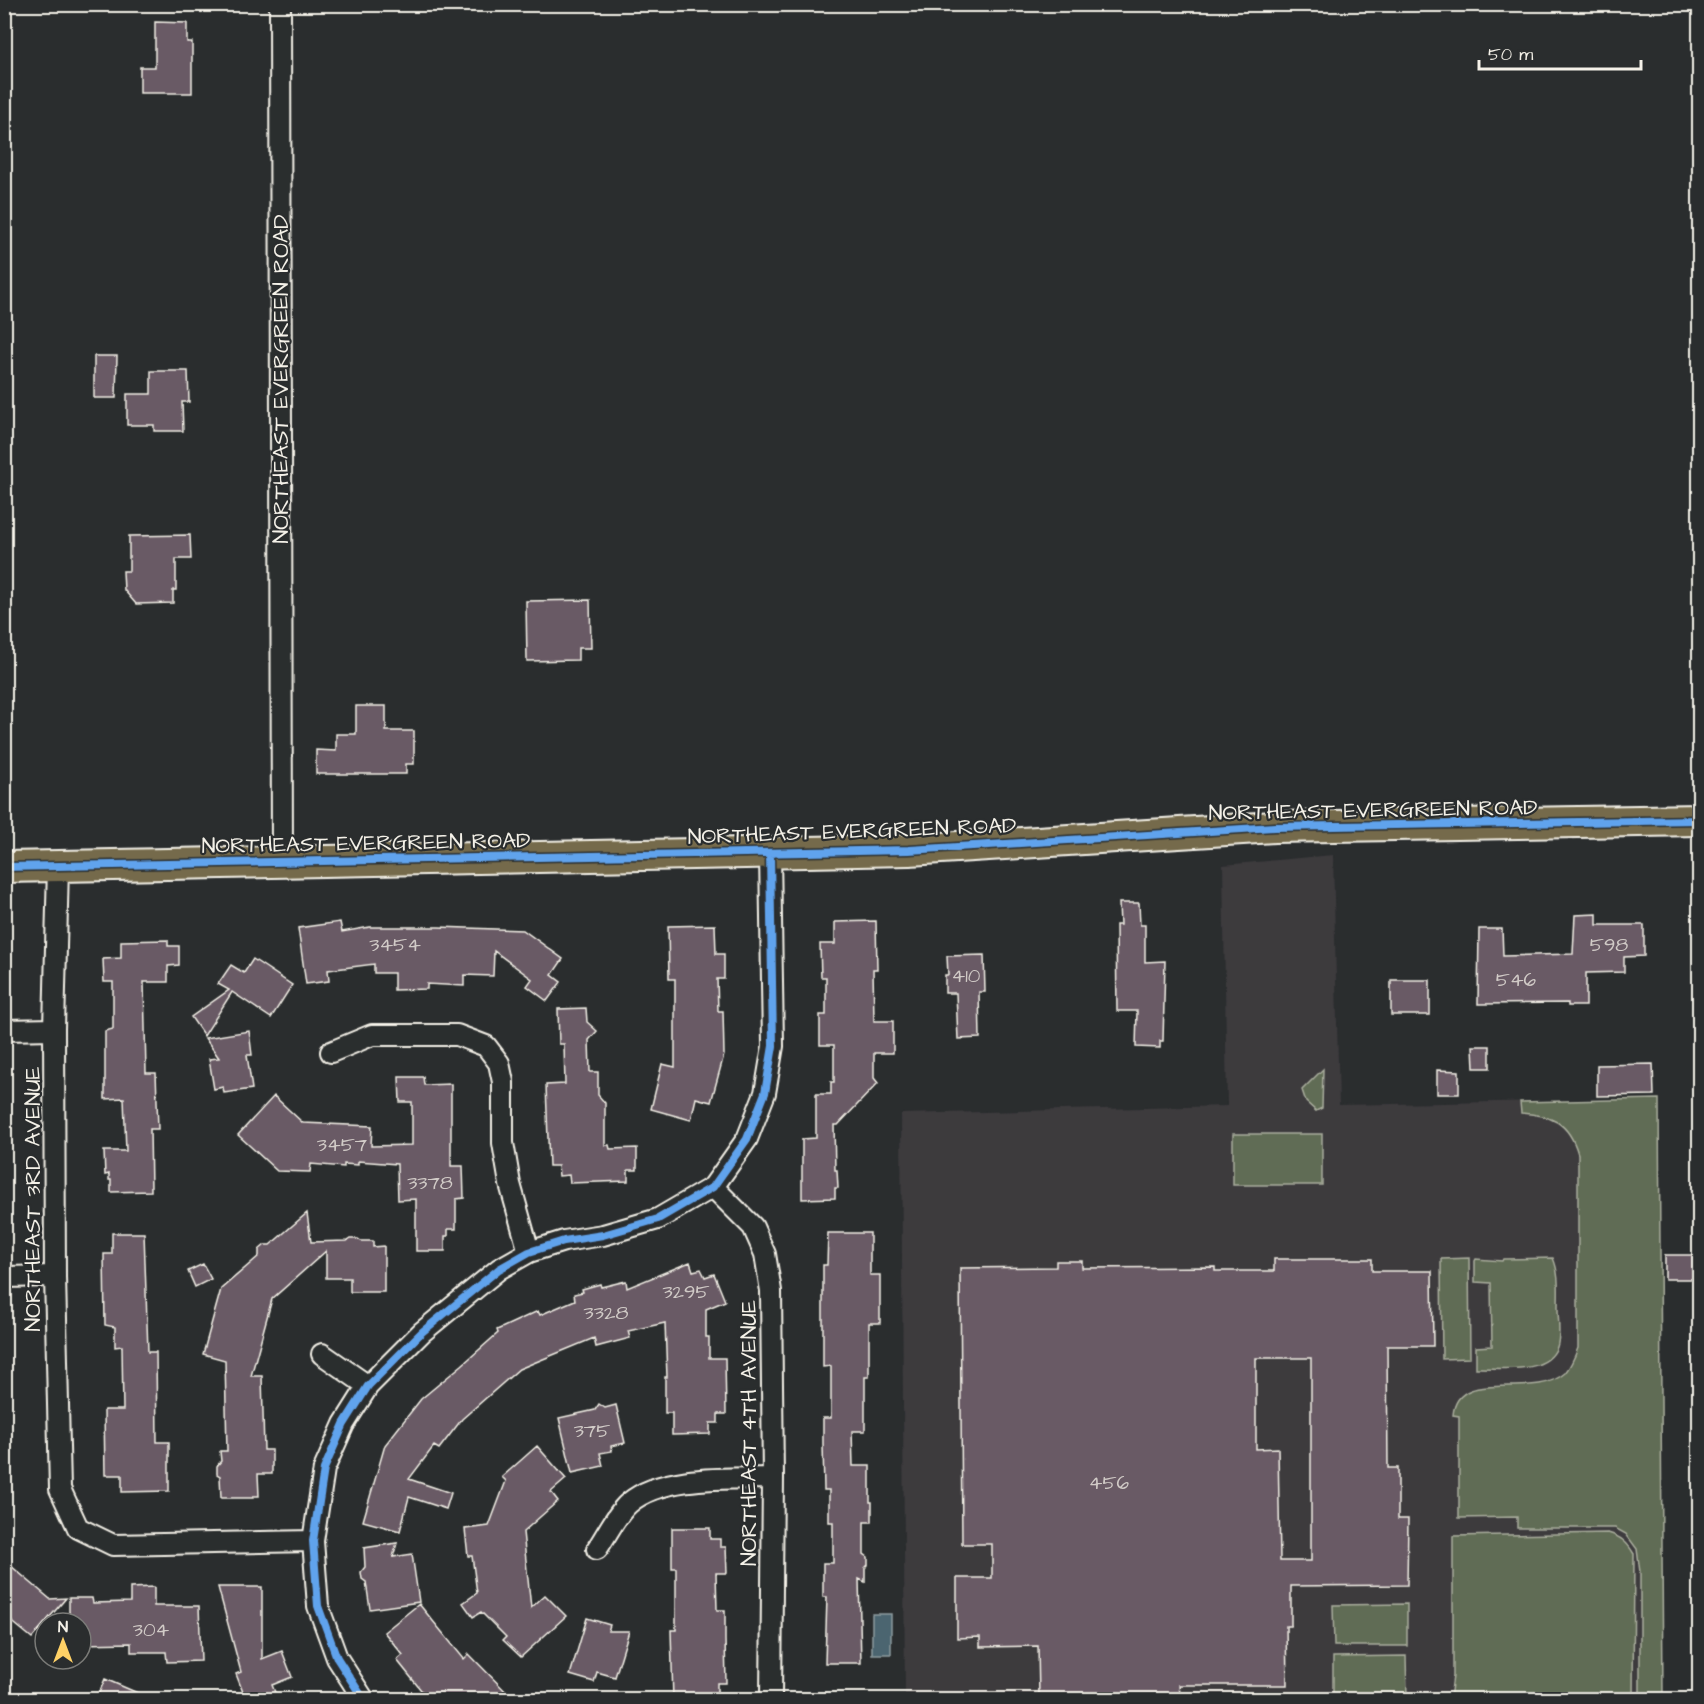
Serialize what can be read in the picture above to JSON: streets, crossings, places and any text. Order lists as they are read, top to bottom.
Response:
{
  "streets": {
    "main road": ["NORTHEAST EVERGREEN ROAD"],
    "street": ["NORTHEAST 3RD AVENUE", "NORTHEAST 4TH AVENUE"]
  },
  "crossings": [
    ["NORTHEAST EVERGREEN ROAD", "NORTHEAST 3RD AVENUE"]
  ],
  "house_numbers": [
    "3454",
    "598",
    "410",
    "546",
    "3457",
    "3378",
    "3295",
    "3328",
    "375",
    "456",
    "304"
  ],
  "scale_bar": "50 m",
  "north": "top"
}
